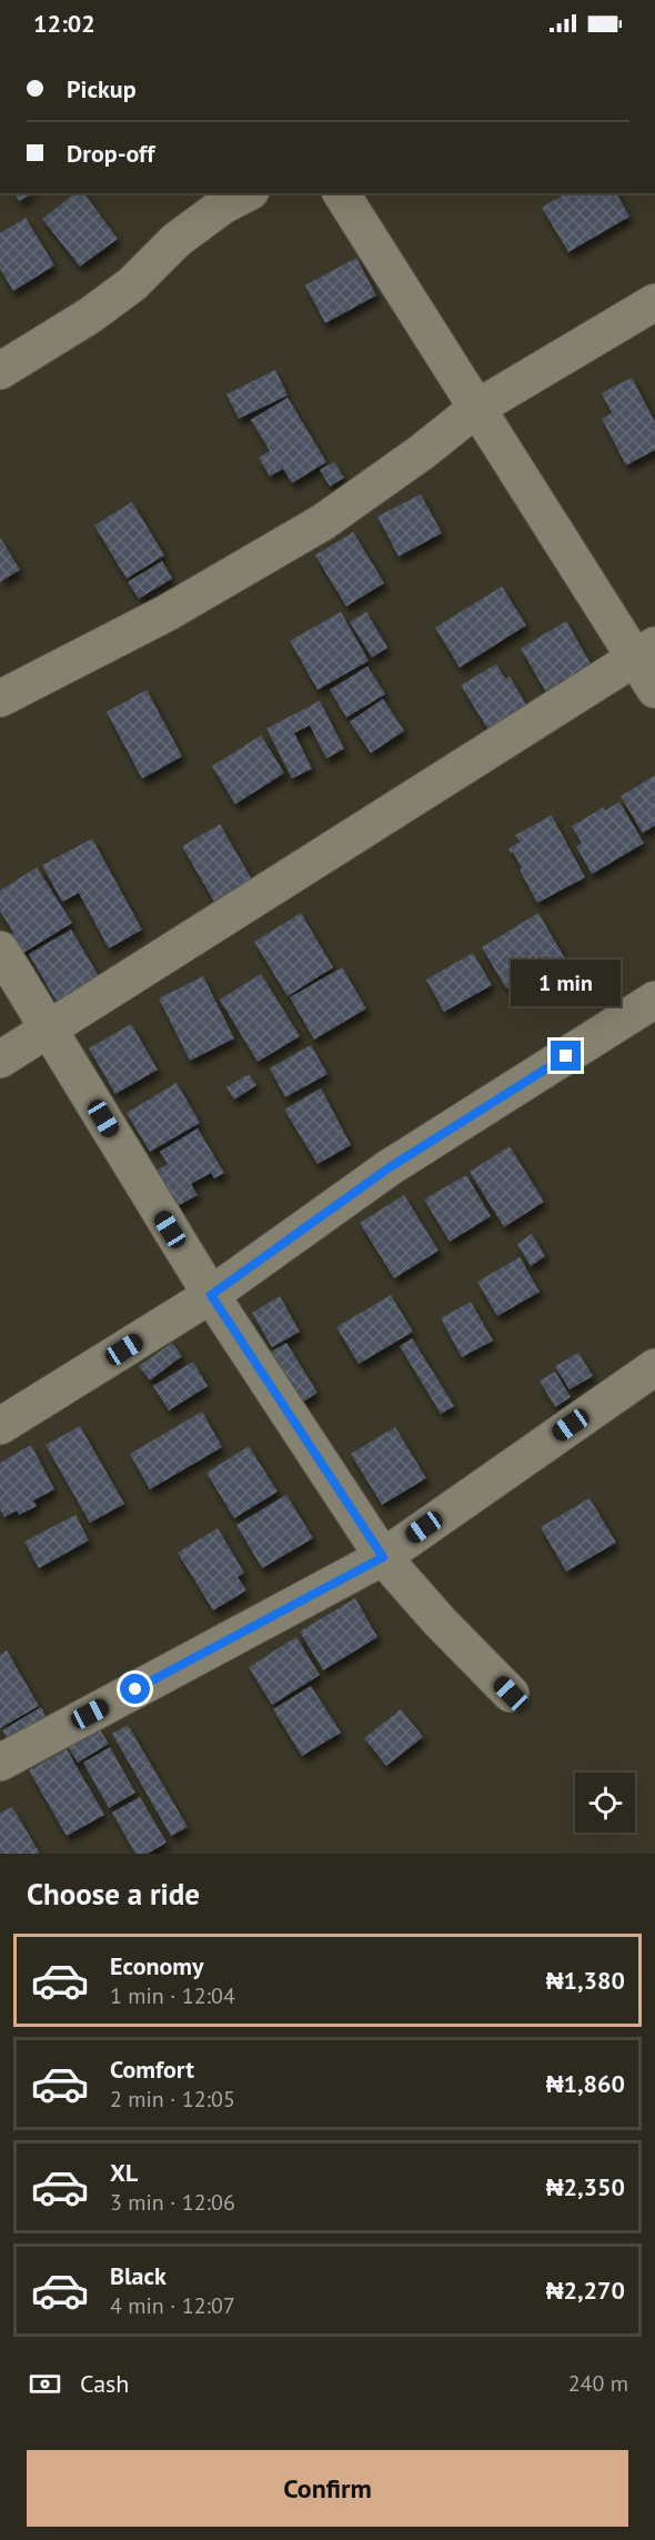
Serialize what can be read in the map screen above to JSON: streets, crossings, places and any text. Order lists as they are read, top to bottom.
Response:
{
  "page": {
    "status": "12:02",
    "banner": ["Pickup", "Drop-off"],
    "bubble": "1 min",
    "heading": "Choose a ride",
    "list": [
      {
        "name": "Economy",
        "note": "1 min · 12:04",
        "value": "₦1,380"
      },
      {
        "name": "Comfort",
        "note": "2 min · 12:05",
        "value": "₦1,860"
      },
      {
        "name": "XL",
        "note": "3 min · 12:06",
        "value": "₦2,350"
      },
      {
        "name": "Black",
        "note": "4 min · 12:07",
        "value": "₦2,270"
      }
    ],
    "pay": ["Cash", "240 m"],
    "buttons": "Confirm"
  }
}
